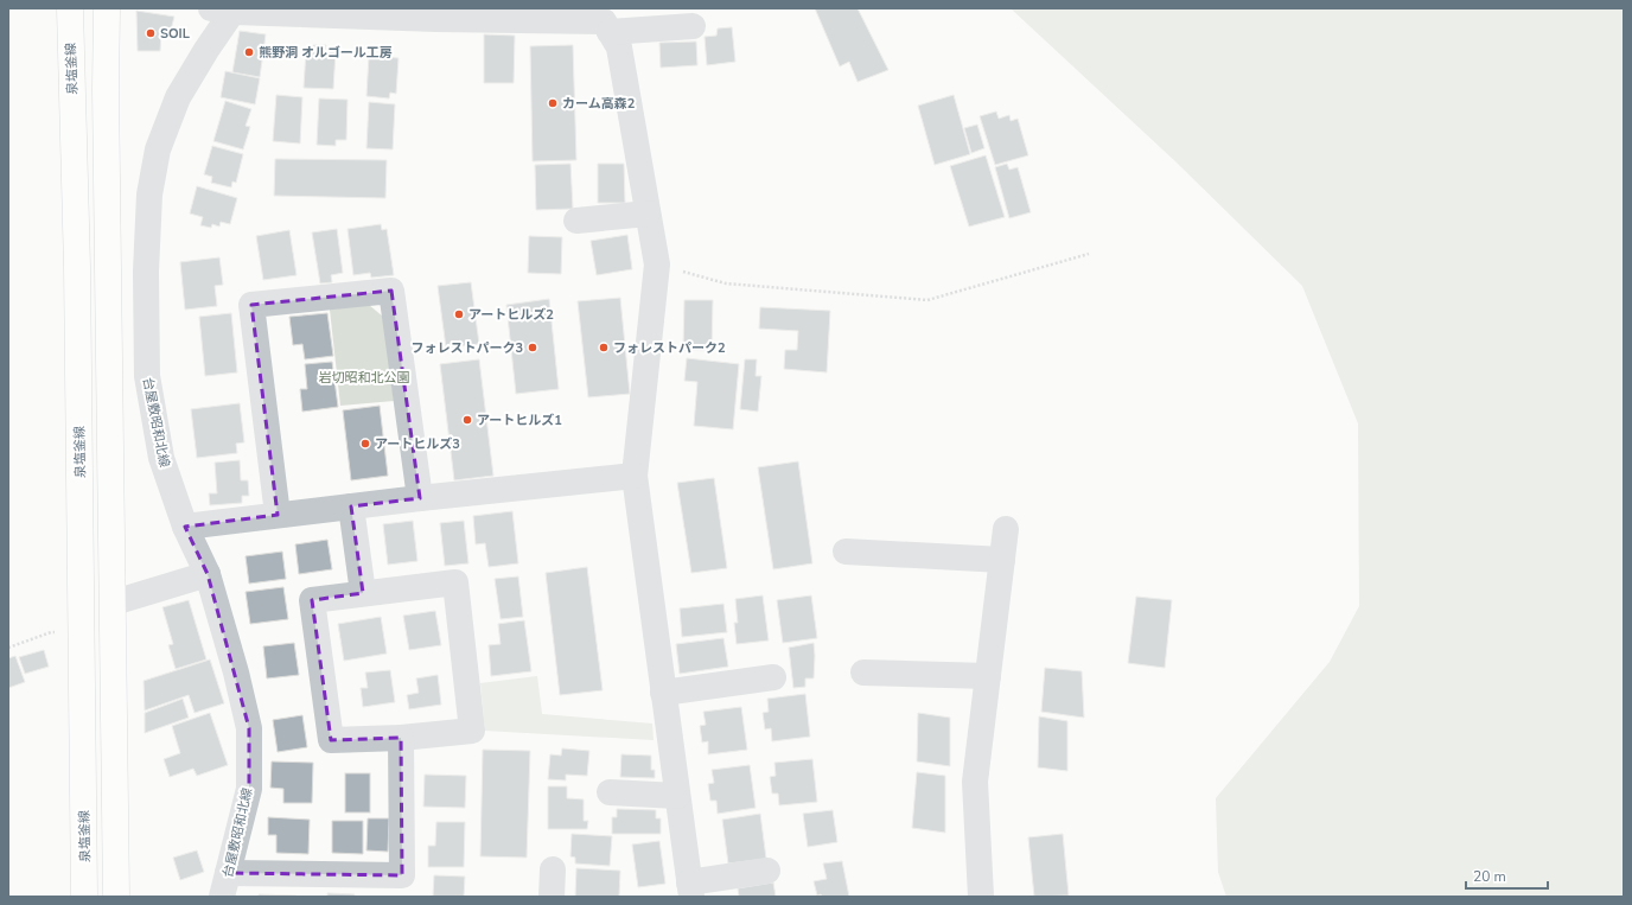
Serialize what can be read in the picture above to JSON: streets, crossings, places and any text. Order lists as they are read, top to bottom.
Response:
{
  "streets": {
    "main road": ["泉塩釜線"],
    "street": ["台屋敷昭和北線"]
  },
  "parks": ["岩切昭和北公園"],
  "places": [
    "SOIL",
    "熊野洞 オルゴール工房",
    "カーム高森2",
    "アートヒルズ2",
    "フォレストパーク3",
    "フォレストパーク2",
    "アートヒルズ1",
    "アートヒルズ3"
  ],
  "scale_bar": "20 m"
}
